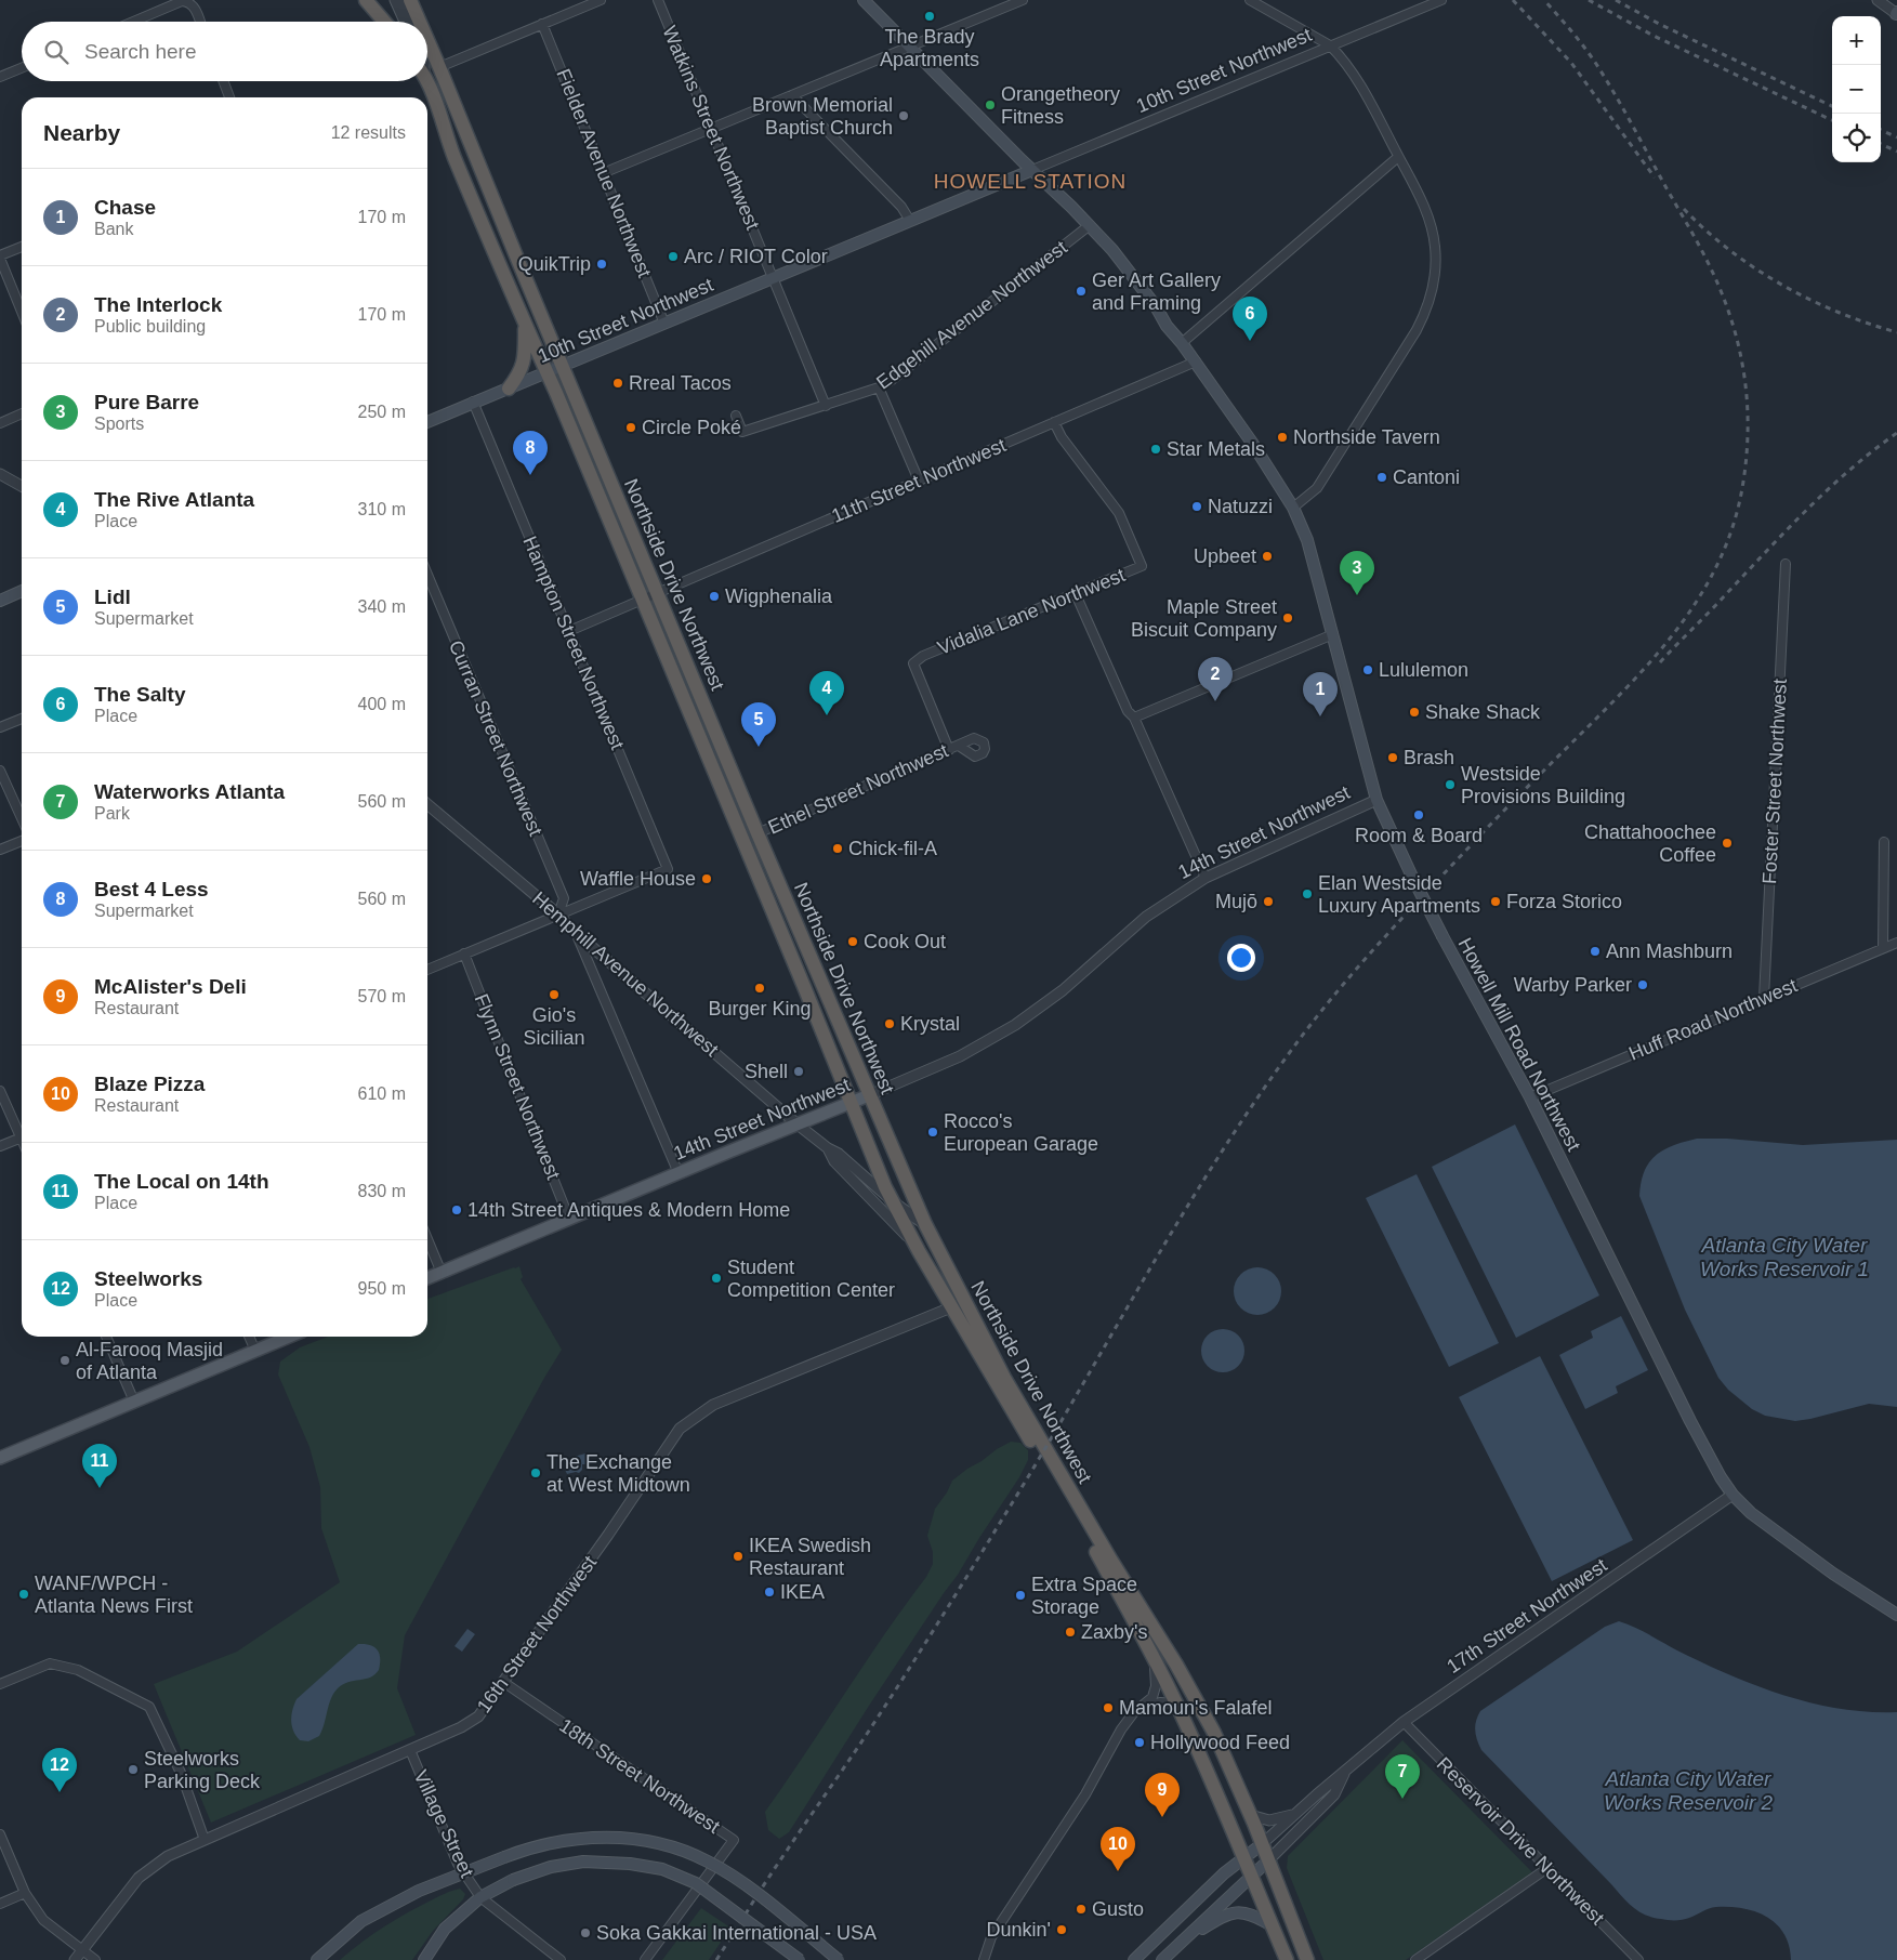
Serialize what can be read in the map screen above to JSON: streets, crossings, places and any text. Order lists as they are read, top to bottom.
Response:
{
  "streets": {
    "highway": ["Northside Drive Northwest"],
    "main road": [
      "10th Street Northwest",
      "14th Street Northwest",
      "Howell Mill Road Northwest",
      "17th Street Northwest"
    ],
    "street": [
      "Watkins Street Northwest",
      "Fielder Avenue Northwest",
      "Edgehill Avenue Northwest",
      "11th Street Northwest",
      "Vidalia Lane Northwest",
      "Hampton Street Northwest",
      "Curran Street Northwest",
      "Foster Street Northwest",
      "Ethel Street Northwest",
      "Hemphill Avenue Northwest",
      "Huff Road Northwest",
      "Flynn Street Northwest",
      "16th Street Northwest",
      "18th Street Northwest",
      "Village Street",
      "Reservoir Drive Northwest"
    ]
  },
  "crossings": [
    ["10th Street Northwest", "Watkins Street Northwest"],
    ["10th Street Northwest", "Fielder Avenue Northwest"],
    ["10th Street Northwest", "Northside Drive Northwest"],
    ["10th Street Northwest", "Hampton Street Northwest"],
    ["10th Street Northwest", "Howell Mill Road Northwest"],
    ["Watkins Street Northwest", "Edgehill Avenue Northwest"],
    ["Edgehill Avenue Northwest", "Howell Mill Road Northwest"],
    ["11th Street Northwest", "Northside Drive Northwest"],
    ["11th Street Northwest", "Vidalia Lane Northwest"],
    ["11th Street Northwest", "Hampton Street Northwest"],
    ["11th Street Northwest", "Howell Mill Road Northwest"],
    ["Northside Drive Northwest", "Ethel Street Northwest"],
    ["Northside Drive Northwest", "14th Street Northwest"],
    ["Northside Drive Northwest", "Hemphill Avenue Northwest"],
    ["Northside Drive Northwest", "17th Street Northwest"],
    ["Northside Drive Northwest", "16th Street Northwest"],
    ["Vidalia Lane Northwest", "Ethel Street Northwest"],
    ["Hampton Street Northwest", "Curran Street Northwest"],
    ["Hampton Street Northwest", "Hemphill Avenue Northwest"],
    ["Curran Street Northwest", "Hemphill Avenue Northwest"],
    ["Foster Street Northwest", "Huff Road Northwest"],
    ["14th Street Northwest", "Hemphill Avenue Northwest"],
    ["14th Street Northwest", "Howell Mill Road Northwest"],
    ["14th Street Northwest", "Flynn Street Northwest"],
    ["Huff Road Northwest", "Howell Mill Road Northwest"],
    ["Howell Mill Road Northwest", "17th Street Northwest"],
    ["17th Street Northwest", "Reservoir Drive Northwest"],
    ["16th Street Northwest", "18th Street Northwest"],
    ["16th Street Northwest", "Village Street"]
  ],
  "districts": ["HOWELL STATION"],
  "water": ["Atlanta City Water Works Reservoir 1", "Atlanta City Water Works Reservoir 2"],
  "places": [
    "The Brady Apartments",
    "Orangetheory Fitness",
    "Brown Memorial Baptist Church",
    "Arc / RIOT Color",
    "QuikTrip",
    "Ger Art Gallery and Framing",
    "Rreal Tacos",
    "Circle Poké",
    "Northside Tavern",
    "Star Metals",
    "Cantoni",
    "Natuzzi",
    "Upbeet",
    "Wigphenalia",
    "Maple Street Biscuit Company",
    "Lululemon",
    "Shake Shack",
    "Brash",
    "Westside Provisions Building",
    "Room & Board",
    "Chattahoochee Coffee",
    "Chick-fil-A",
    "Waffle House",
    "Elan Westside Luxury Apartments",
    "Mujō",
    "Forza Storico",
    "Cook Out",
    "Ann Mashburn",
    "Warby Parker",
    "Burger King",
    "Gio's Sicilian",
    "Krystal",
    "Shell",
    "Rocco's European Garage",
    "14th Street Antiques & Modern Home",
    "Student Competition Center",
    "Al-Farooq Masjid of Atlanta",
    "The Exchange at West Midtown",
    "IKEA Swedish Restaurant",
    "IKEA",
    "WANF/WPCH - Atlanta News First",
    "Extra Space Storage",
    "Zaxby's",
    "Mamoun's Falafel",
    "Hollywood Feed",
    "Steelworks Parking Deck",
    "Gusto",
    "Dunkin'",
    "Soka Gakkai International - USA"
  ],
  "page": {
    "map_buttons": ["+", "−"],
    "search": "Search here",
    "heading": ["Nearby", "12 results"],
    "list": [
      {
        "mark": "1",
        "name": "Chase",
        "note": "Bank",
        "value": "170 m"
      },
      {
        "mark": "2",
        "name": "The Interlock",
        "note": "Public building",
        "value": "170 m"
      },
      {
        "mark": "3",
        "name": "Pure Barre",
        "note": "Sports",
        "value": "250 m"
      },
      {
        "mark": "4",
        "name": "The Rive Atlanta",
        "note": "Place",
        "value": "310 m"
      },
      {
        "mark": "5",
        "name": "Lidl",
        "note": "Supermarket",
        "value": "340 m"
      },
      {
        "mark": "6",
        "name": "The Salty",
        "note": "Place",
        "value": "400 m"
      },
      {
        "mark": "7",
        "name": "Waterworks Atlanta",
        "note": "Park",
        "value": "560 m"
      },
      {
        "mark": "8",
        "name": "Best 4 Less",
        "note": "Supermarket",
        "value": "560 m"
      },
      {
        "mark": "9",
        "name": "McAlister's Deli",
        "note": "Restaurant",
        "value": "570 m"
      },
      {
        "mark": "10",
        "name": "Blaze Pizza",
        "note": "Restaurant",
        "value": "610 m"
      },
      {
        "mark": "11",
        "name": "The Local on 14th",
        "note": "Place",
        "value": "830 m"
      },
      {
        "mark": "12",
        "name": "Steelworks",
        "note": "Place",
        "value": "950 m"
      }
    ],
    "pins": [
      "6",
      "8",
      "3",
      "2",
      "4",
      "1",
      "5",
      "11",
      "12",
      "7",
      "9",
      "10"
    ]
  }
}
